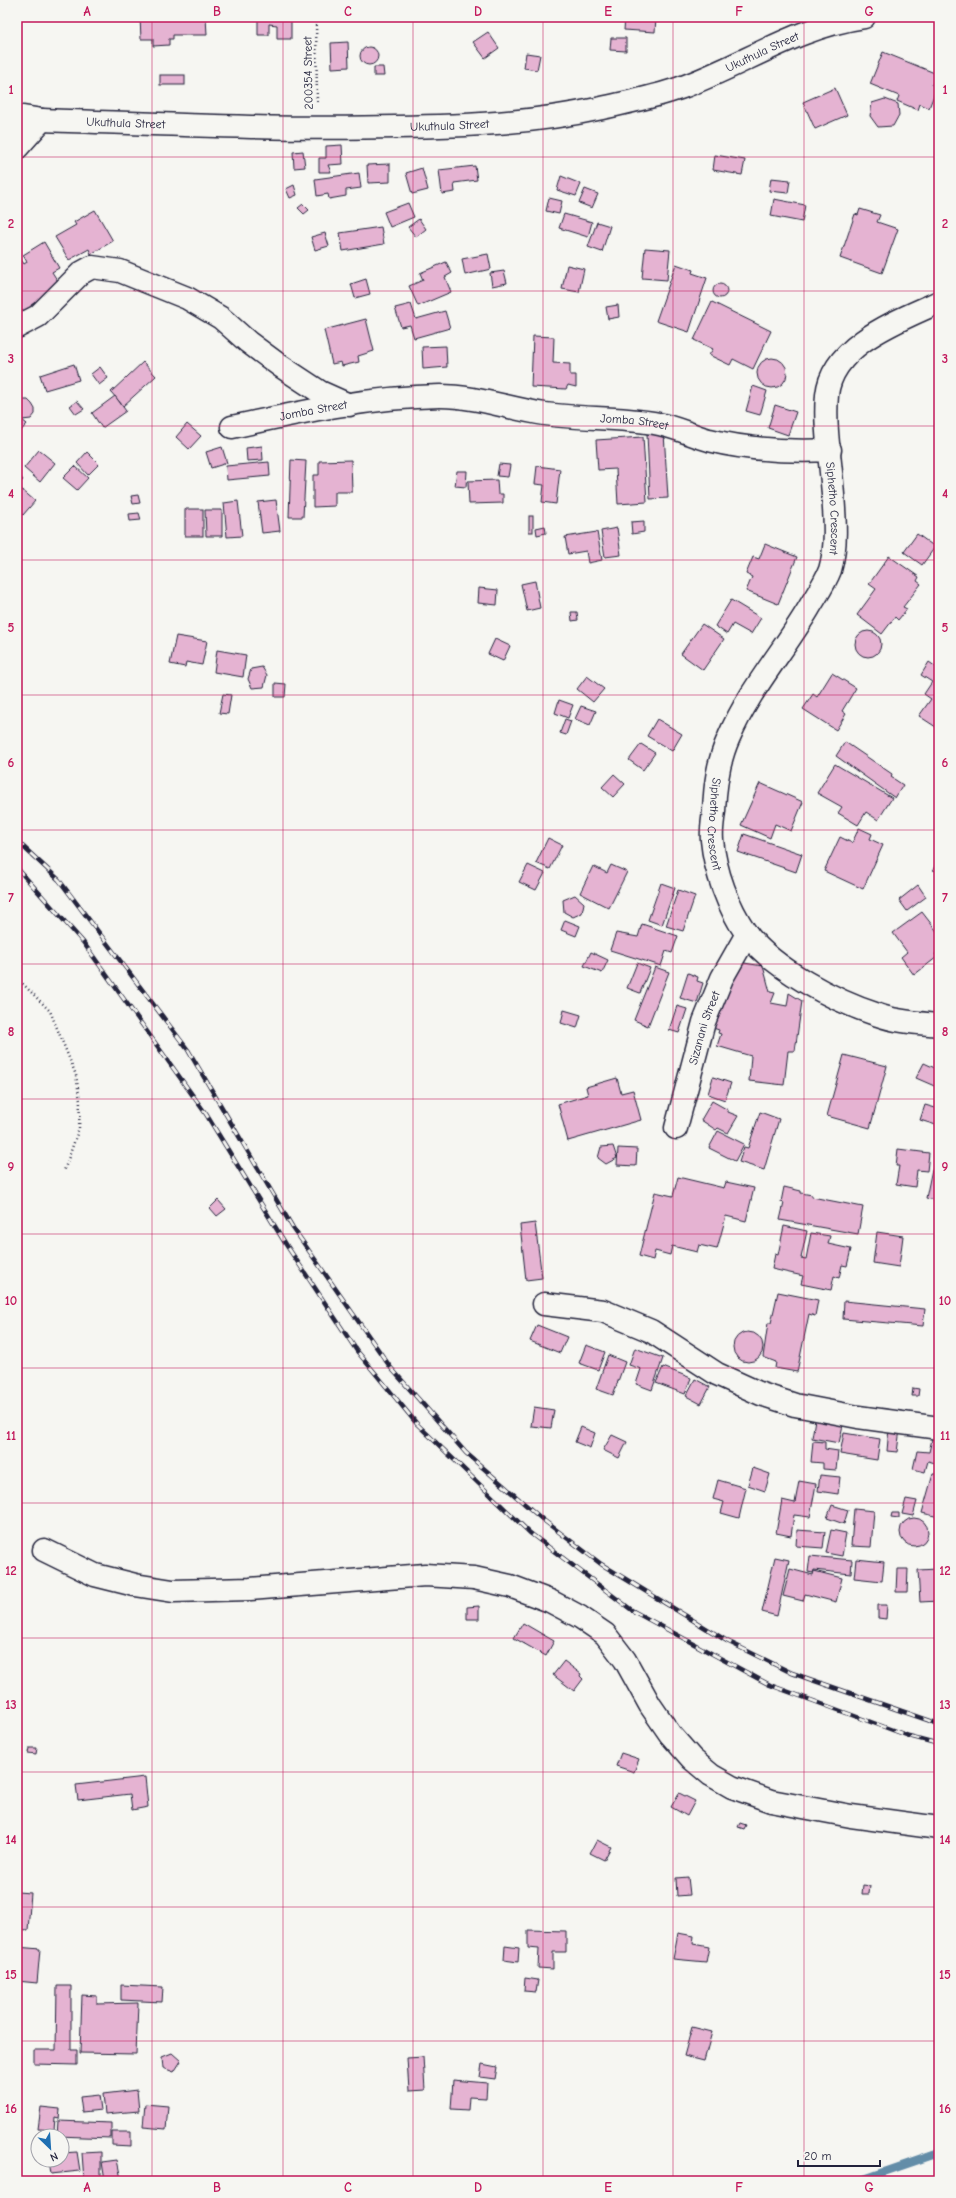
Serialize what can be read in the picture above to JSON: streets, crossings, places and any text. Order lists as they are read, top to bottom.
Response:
{
  "streets": {
    "street": [
      "Ukuthula Street",
      "Jomba Street",
      "Siphetho Crescent",
      "Sizanani Street"
    ],
    "path": ["200354 Street"]
  },
  "crossings": [
    ["Ukuthula Street", "200354 Street"],
    ["Jomba Street", "Siphetho Crescent"],
    ["Siphetho Crescent", "Sizanani Street"]
  ],
  "scale_bar": "20 m",
  "north": "bottom right",
  "grid": {
    "columns": [
      "A",
      "B",
      "C",
      "D",
      "E",
      "F",
      "G"
    ],
    "rows": [
      "1",
      "2",
      "3",
      "4",
      "5",
      "6",
      "7",
      "8",
      "9",
      "10",
      "11",
      "12",
      "13",
      "14",
      "15",
      "16"
    ]
  }
}
